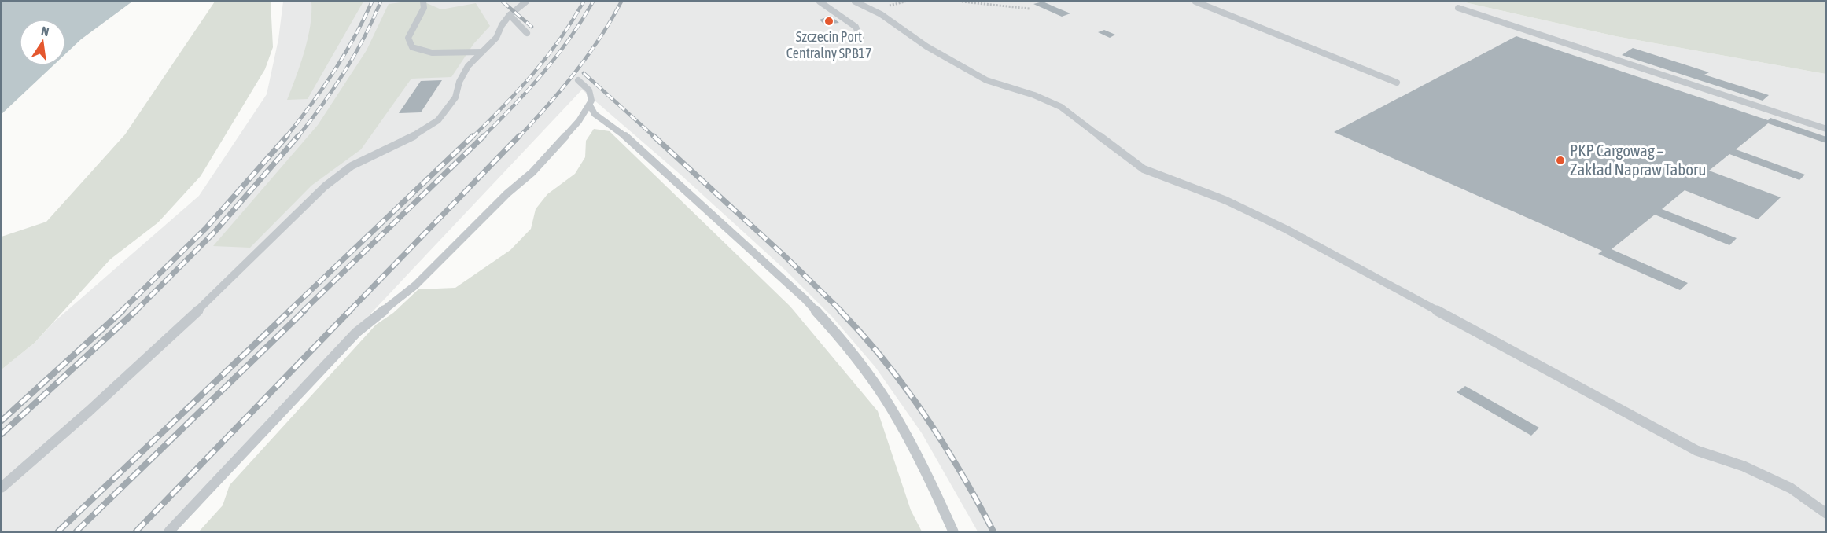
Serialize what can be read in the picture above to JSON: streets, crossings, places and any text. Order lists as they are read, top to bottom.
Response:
{
  "places": ["Szczecin Port Centralny SPB17", "PKP Cargowag – Zakład Napraw Taboru"],
  "north": "top"
}
